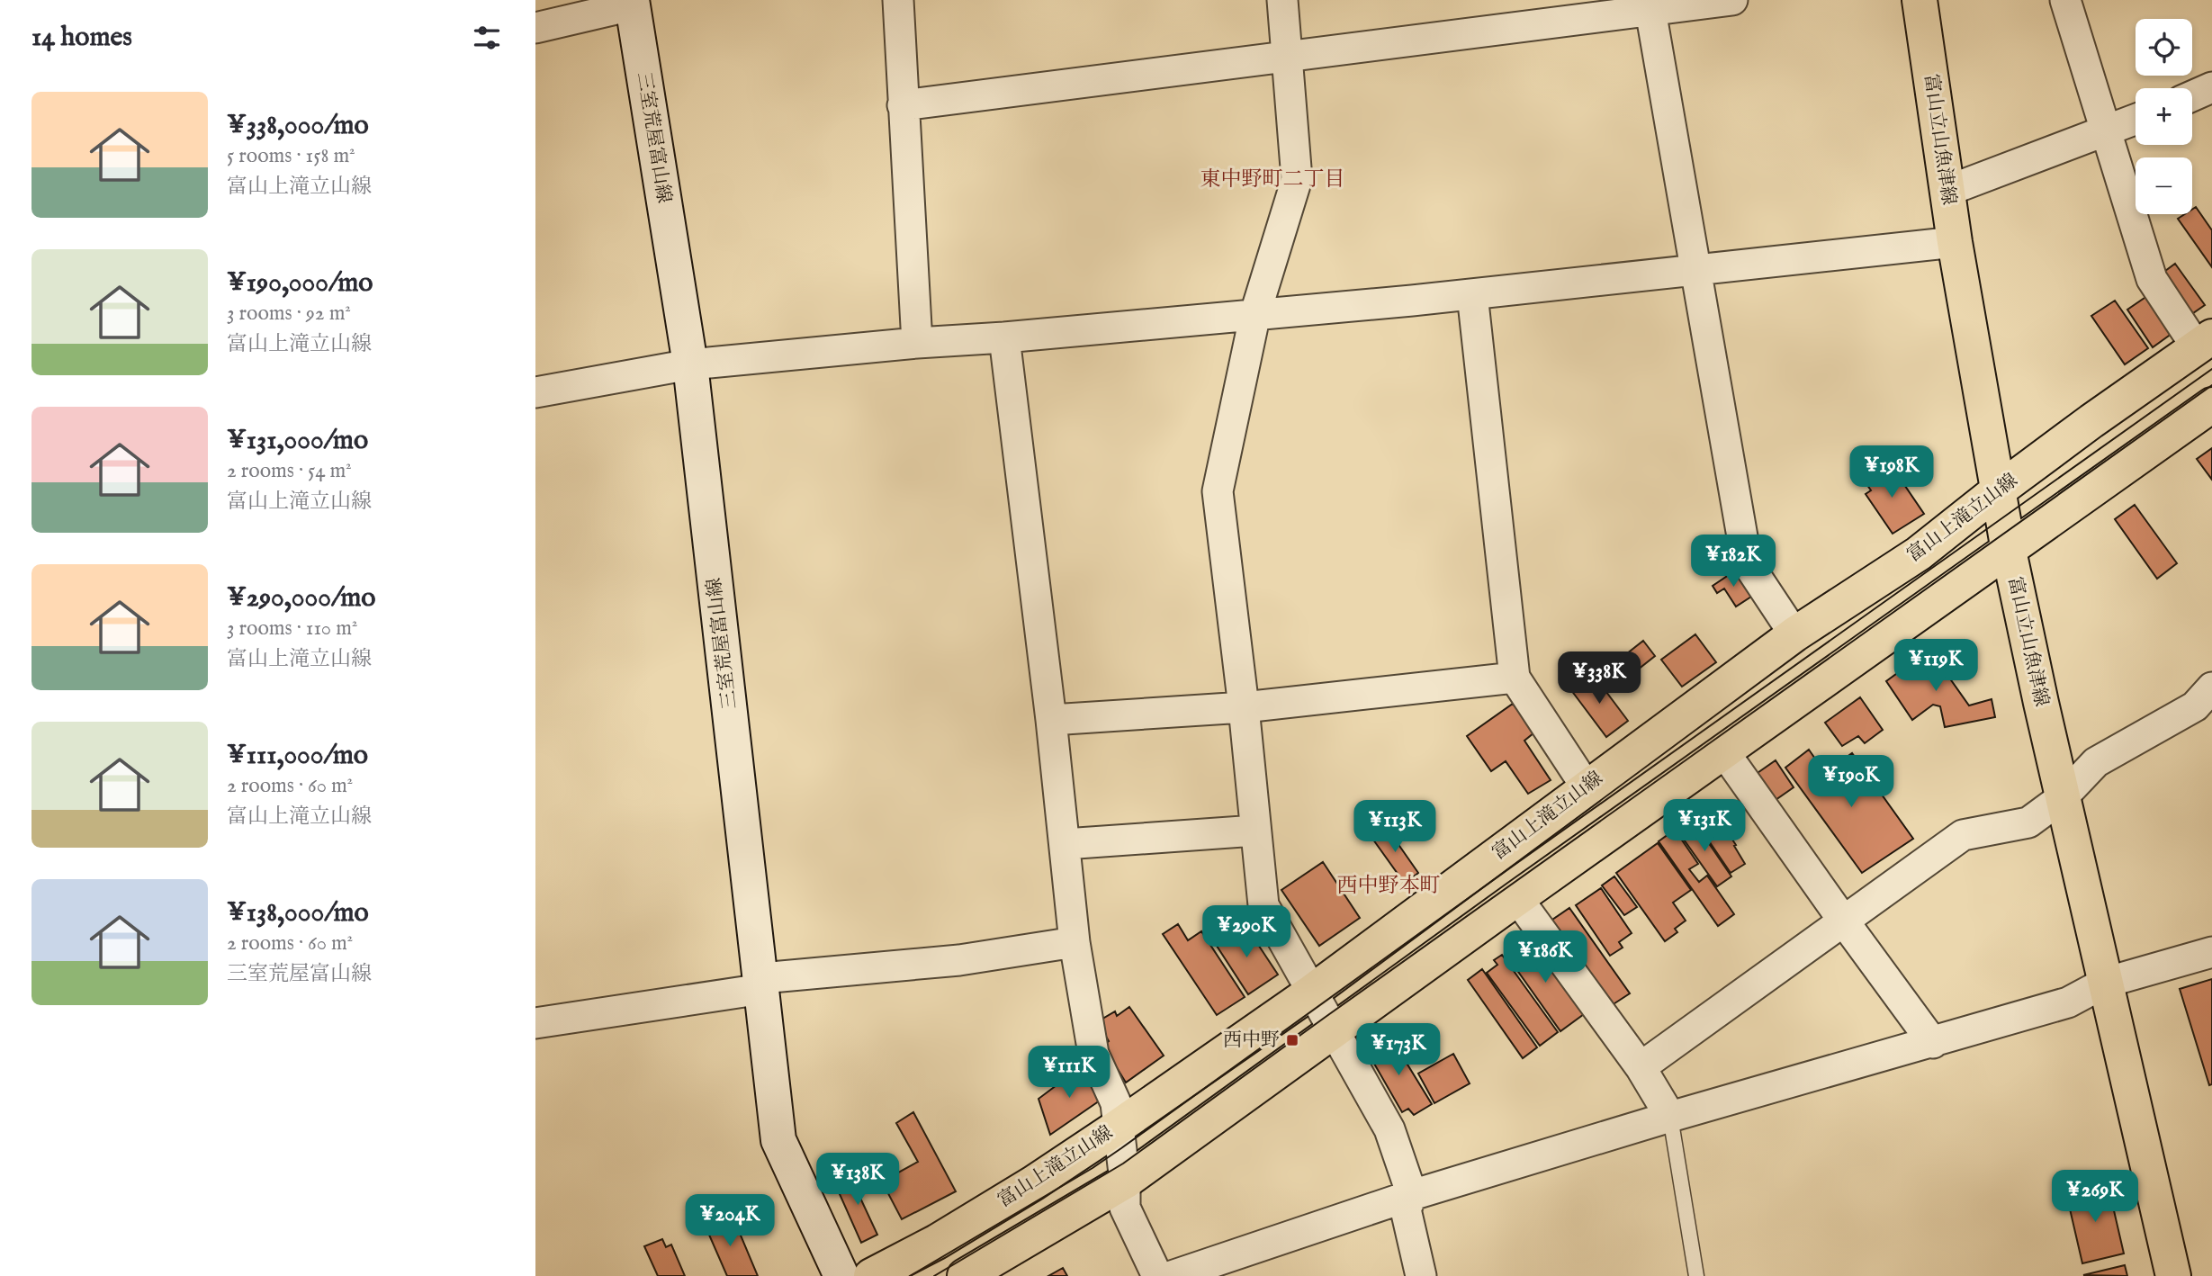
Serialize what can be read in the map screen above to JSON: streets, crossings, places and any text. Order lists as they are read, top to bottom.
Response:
{
  "streets": {
    "main road": ["三室荒屋富山線", "富山立山魚津線", "富山上滝立山線"]
  },
  "crossings": [
    ["富山立山魚津線", "富山上滝立山線"]
  ],
  "districts": ["東中野町二丁目", "西中野本町"],
  "places": {
    "transit": ["西中野"]
  },
  "page": {
    "heading": "14 homes",
    "map_buttons": ["+", "−"],
    "list": [
      {
        "name": "¥338,000/mo",
        "note": "5 rooms · 158 m² · 富山上滝立山線"
      },
      {
        "name": "¥190,000/mo",
        "note": "3 rooms · 92 m² · 富山上滝立山線"
      },
      {
        "name": "¥131,000/mo",
        "note": "2 rooms · 54 m² · 富山上滝立山線"
      },
      {
        "name": "¥290,000/mo",
        "note": "3 rooms · 110 m² · 富山上滝立山線"
      },
      {
        "name": "¥111,000/mo",
        "note": "2 rooms · 60 m² · 富山上滝立山線"
      },
      {
        "name": "¥138,000/mo",
        "note": "2 rooms · 60 m² · 三室荒屋富山線"
      }
    ],
    "price": [
      "¥198K",
      "¥182K",
      "¥119K",
      "¥338K",
      "¥190K",
      "¥131K",
      "¥113K",
      "¥290K",
      "¥186K",
      "¥173K",
      "¥111K",
      "¥138K",
      "¥269K",
      "¥204K"
    ]
  }
}
